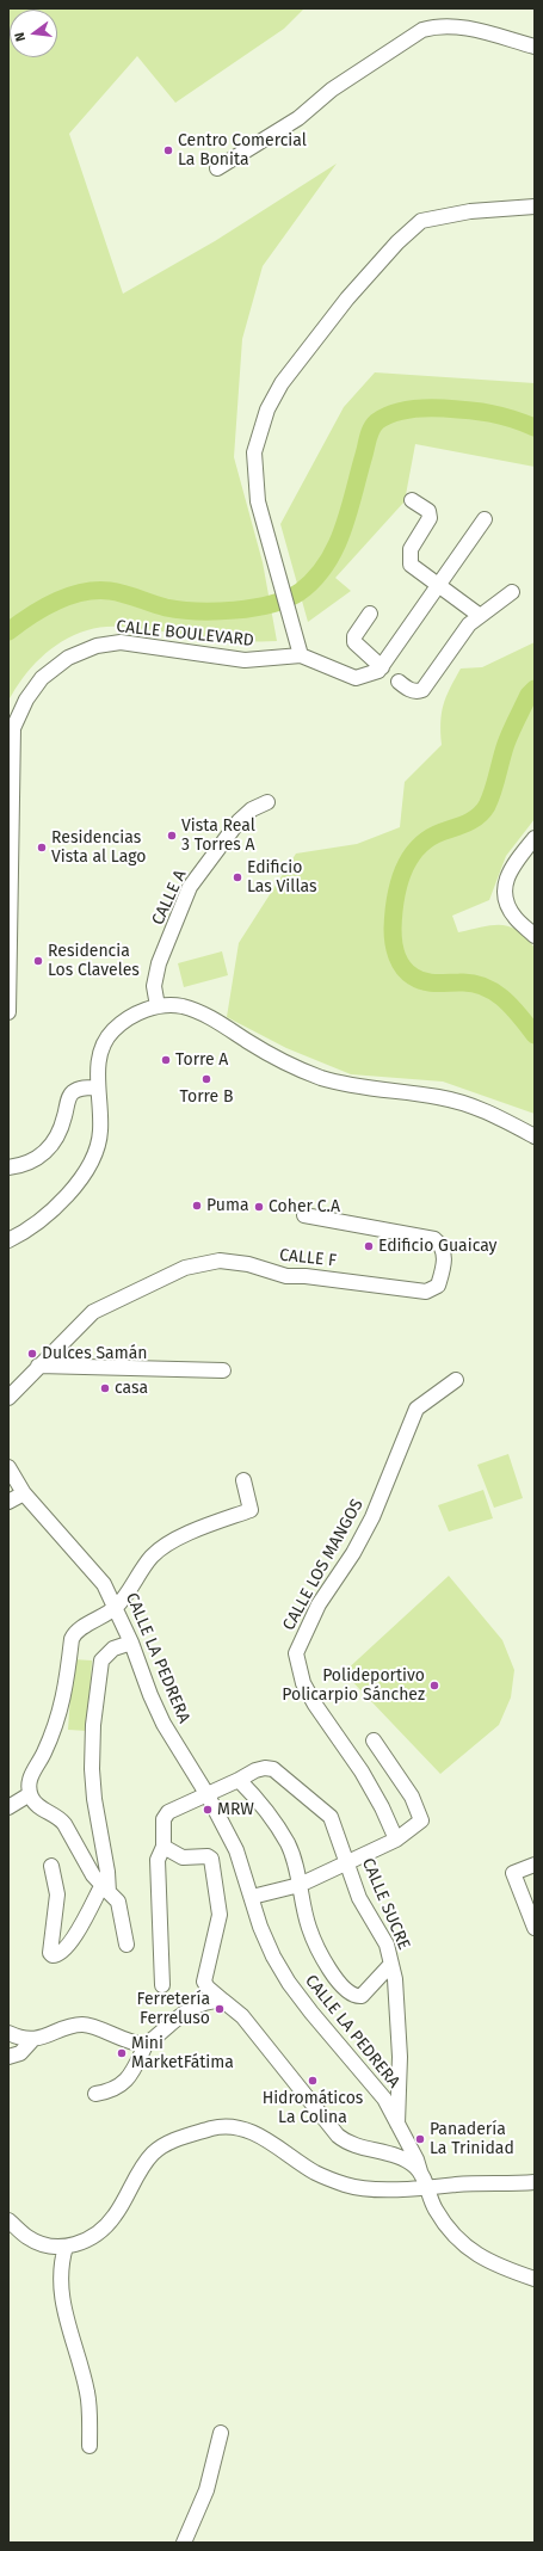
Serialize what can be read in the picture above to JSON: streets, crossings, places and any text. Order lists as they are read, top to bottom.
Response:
{
  "streets": {
    "street": [
      "CALLE BOULEVARD",
      "CALLE A",
      "CALLE F",
      "CALLE LOS MANGOS",
      "CALLE LA PEDRERA",
      "CALLE SUCRE"
    ]
  },
  "crossings": [
    ["CALLE LA PEDRERA", "CALLE SUCRE"]
  ],
  "places": [
    "Centro Comercial La Bonita",
    "Vista Real 3 Torres A",
    "Residencias Vista al Lago",
    "Edificio Las Villas",
    "Residencia Los Claveles",
    "Torre A",
    "Torre B",
    "Puma",
    "Coher C.A",
    "Edificio Guaicay",
    "Dulces Samán",
    "casa",
    "Polideportivo Policarpio Sánchez",
    "MRW",
    "Ferretería Ferreluso",
    "Mini MarketFátima",
    "Hidromáticos La Colina",
    "Panadería La Trinidad"
  ],
  "north": "left"
}
